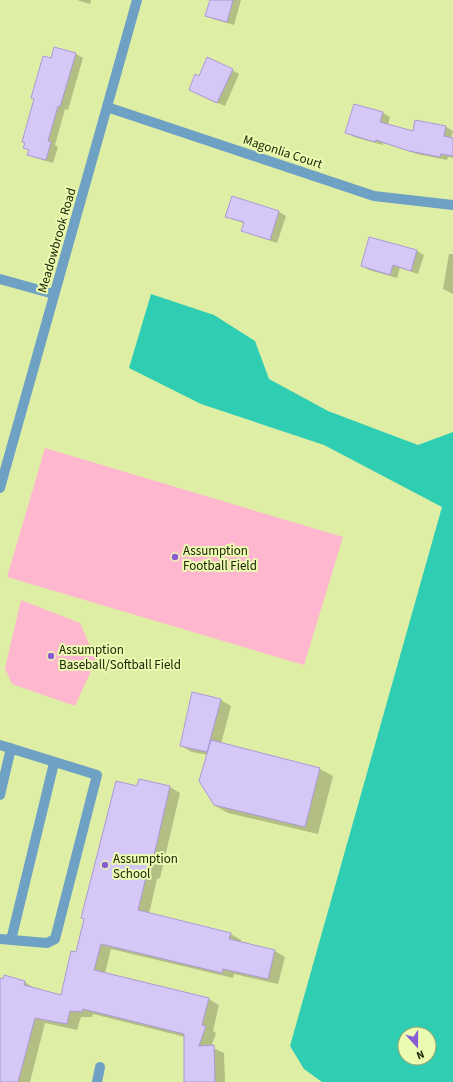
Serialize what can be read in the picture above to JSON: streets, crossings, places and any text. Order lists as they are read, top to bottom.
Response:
{
  "streets": {
    "street": ["Magonlia Court", "Meadowbrook Road"]
  },
  "crossings": [
    ["Magonlia Court", "Meadowbrook Road"]
  ],
  "places": ["Assumption Football Field", "Assumption Baseball/Softball Field", "Assumption School"],
  "north": "bottom"
}
